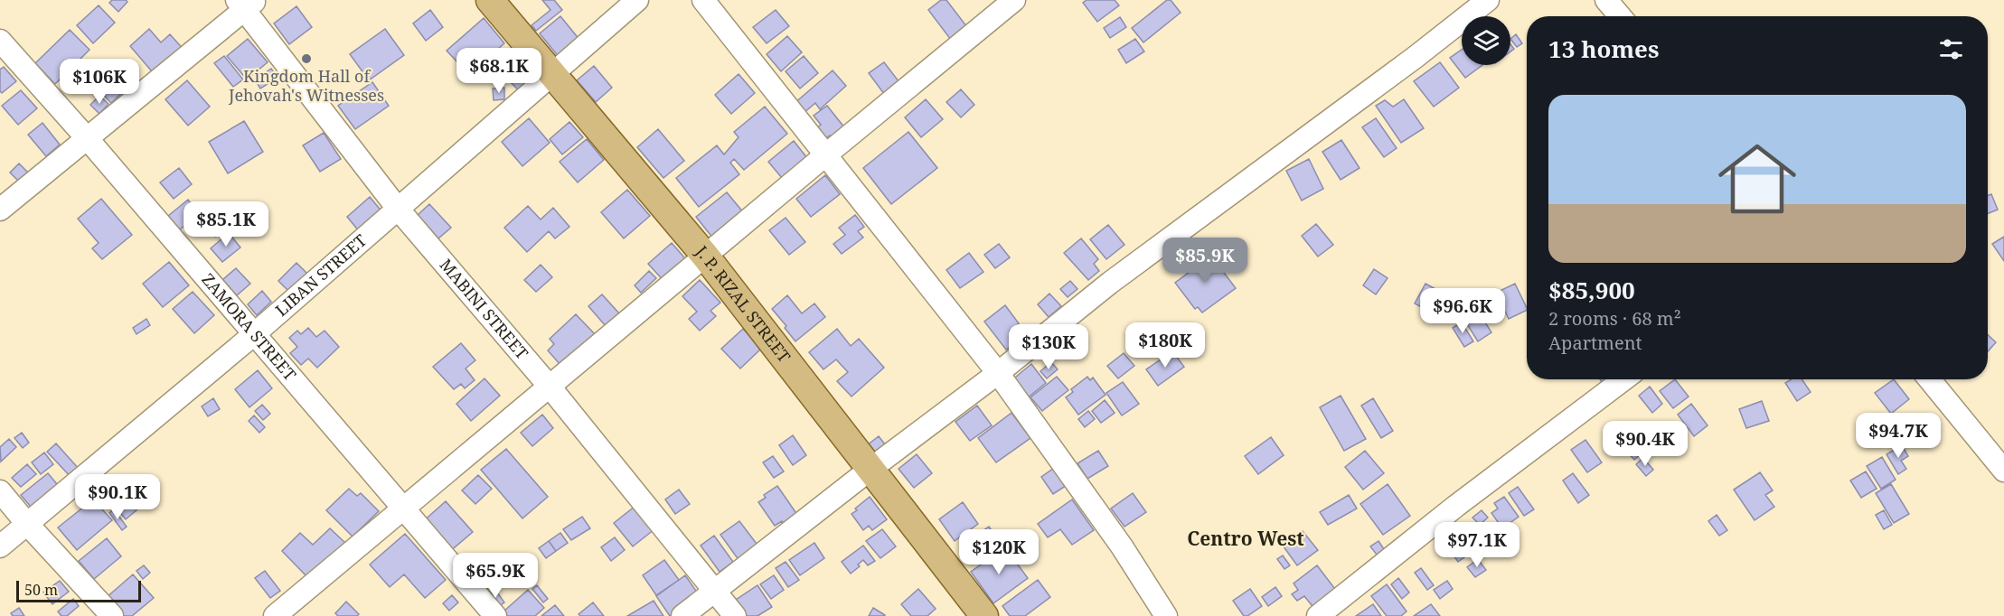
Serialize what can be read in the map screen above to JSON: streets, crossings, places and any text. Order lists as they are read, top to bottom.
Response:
{
  "streets": {
    "main road": ["J. P. RIZAL STREET"],
    "street": ["LIBAN STREET", "MABINI STREET", "ZAMORA STREET"]
  },
  "crossings": [
    ["LIBAN STREET", "J. P. RIZAL STREET"],
    ["LIBAN STREET", "MABINI STREET"],
    ["LIBAN STREET", "ZAMORA STREET"]
  ],
  "districts": ["Centro West"],
  "places": ["Kingdom Hall of Jehovah's Witnesses"],
  "scale_bar": "50 m",
  "page": {
    "heading": "13 homes",
    "price": [
      "$68.1K",
      "$106K",
      "$85.1K",
      "$85.9K",
      "$96.6K",
      "$180K",
      "$130K",
      "$94.7K",
      "$90.4K",
      "$90.1K",
      "$97.1K",
      "$120K",
      "$65.9K"
    ],
    "list": [
      {
        "name": "$85,900",
        "note": "2 rooms · 68 m² · Apartment"
      }
    ],
    "scale": "50 m"
  }
}
